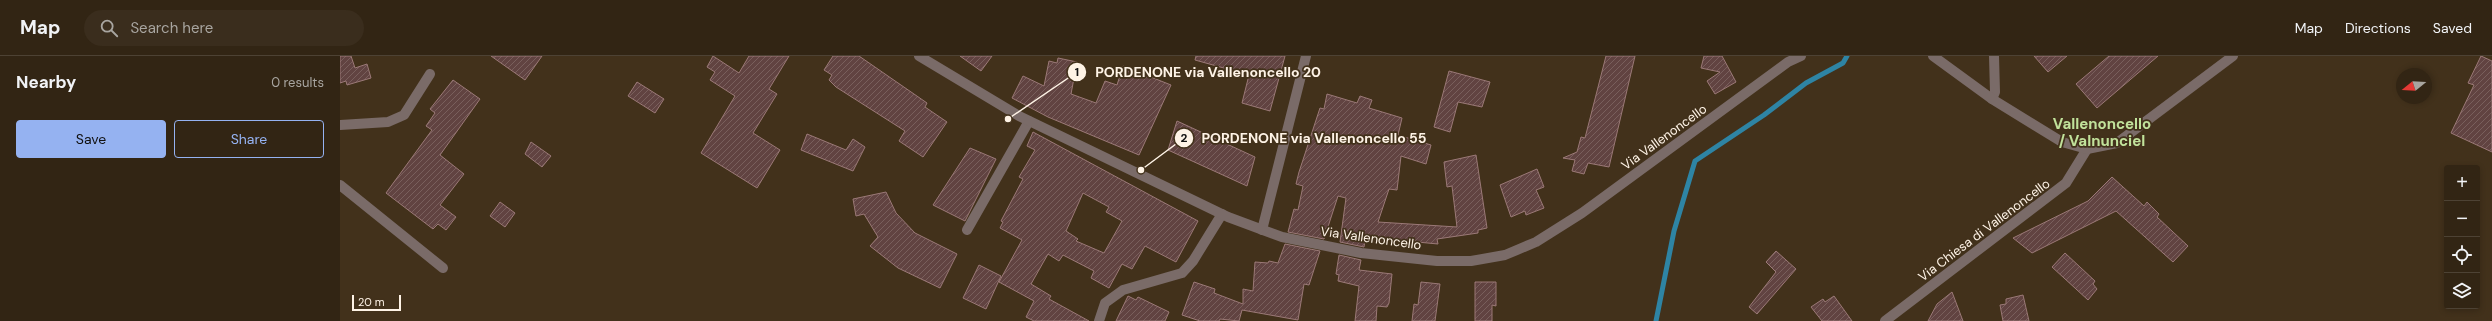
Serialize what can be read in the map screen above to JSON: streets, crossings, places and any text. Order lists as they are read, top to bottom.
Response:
{
  "streets": {
    "street": ["Via Vallenoncello", "Via Chiesa di Vallenoncello"]
  },
  "districts": ["Vallenoncello / Valnunciel"],
  "places": ["PORDENONE via Vallenoncello 20", "PORDENONE via Vallenoncello 55"],
  "scale_bar": "20 m",
  "north": "left",
  "page": {
    "header": "Map",
    "search": "Search here",
    "nav": ["Map", "Directions", "Saved"],
    "heading": ["Nearby", "0 results"],
    "buttons": ["Save", "Share"],
    "map_buttons": ["+", "−"],
    "scale": "20 m"
  }
}
